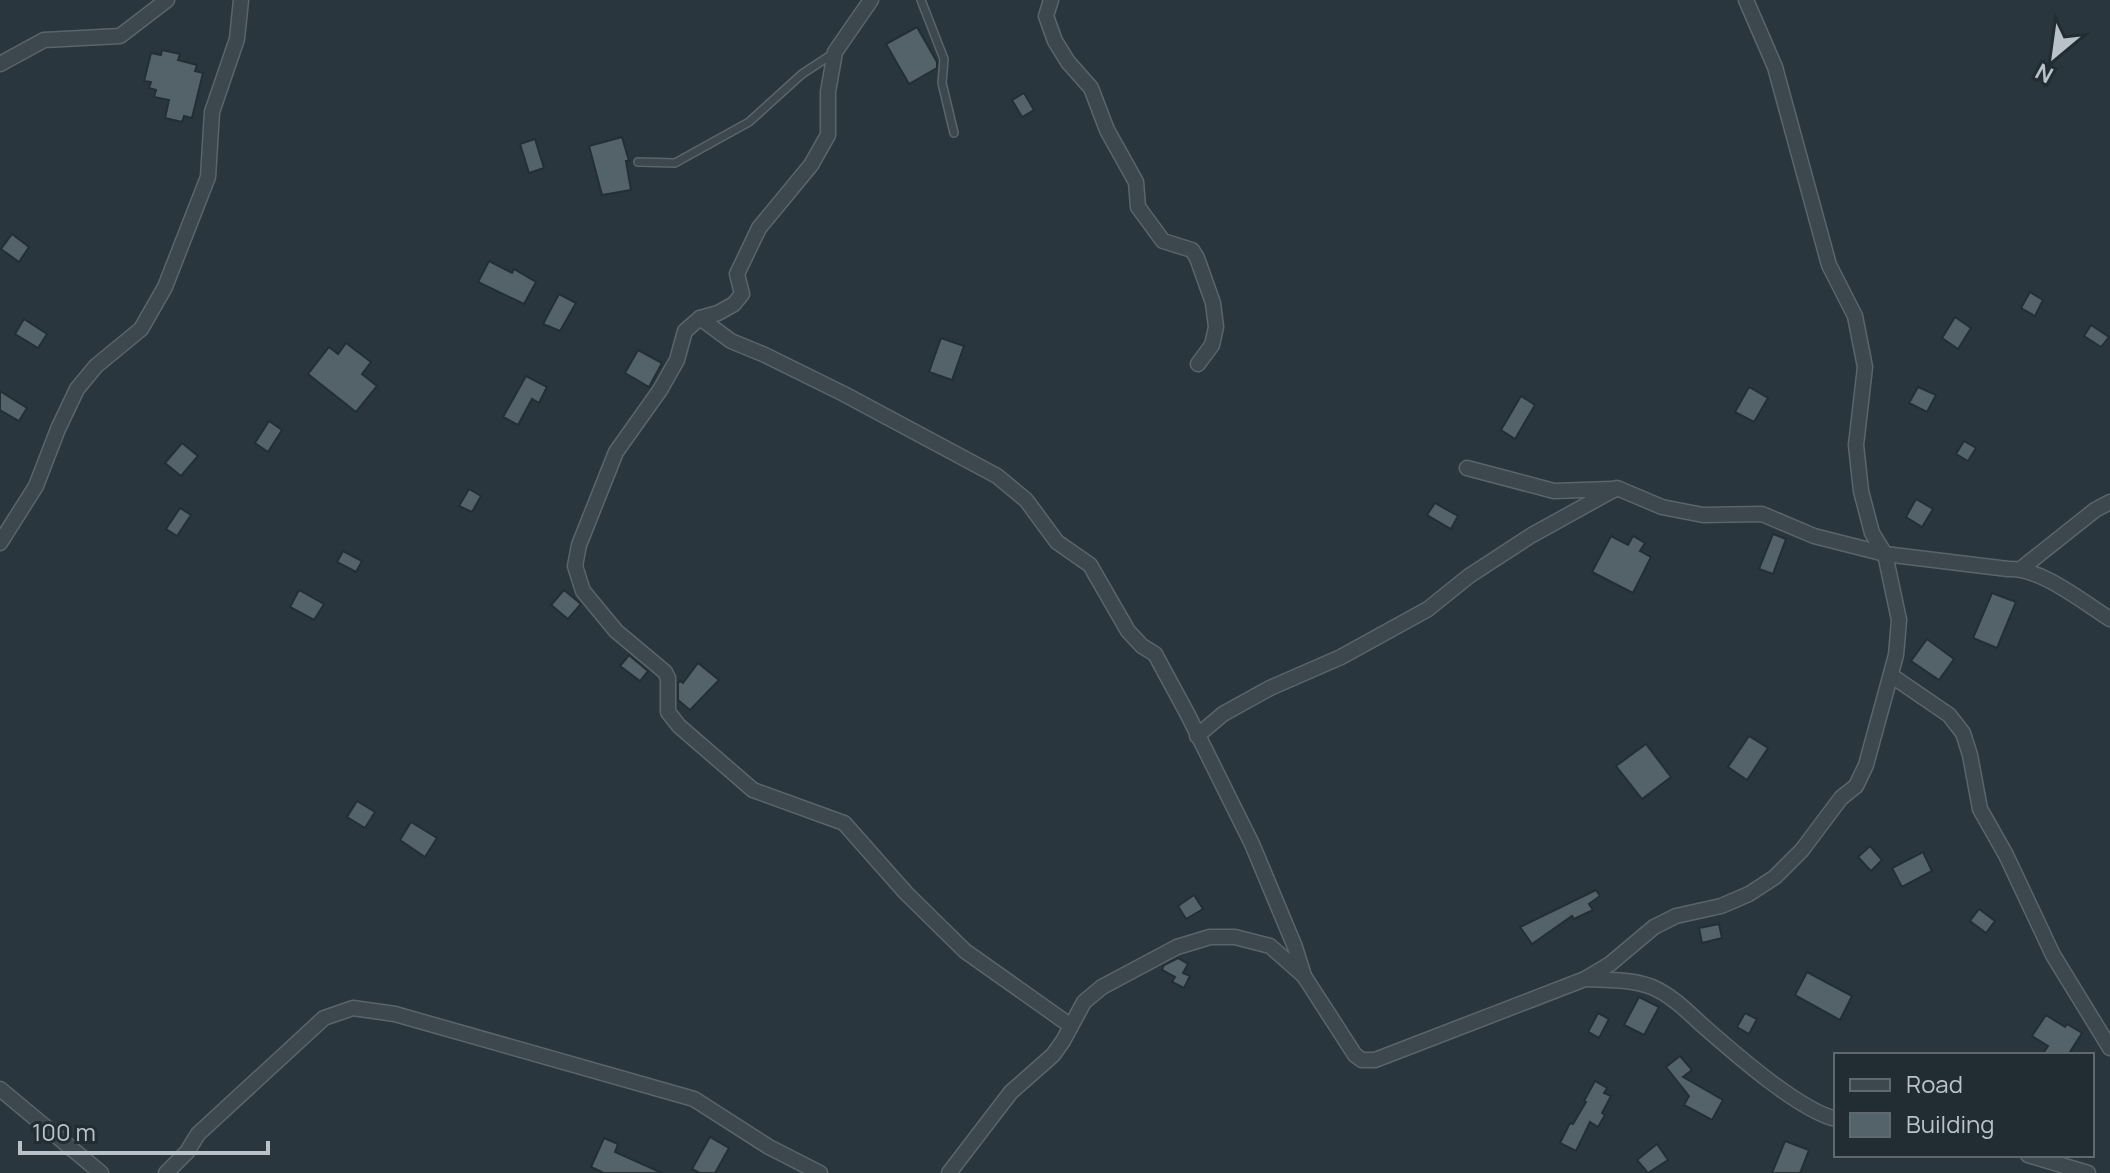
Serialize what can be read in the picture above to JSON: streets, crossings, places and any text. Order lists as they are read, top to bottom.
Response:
{
  "legend": ["Road", "Building"],
  "scale_bar": "100 m",
  "north": "bottom left"
}
